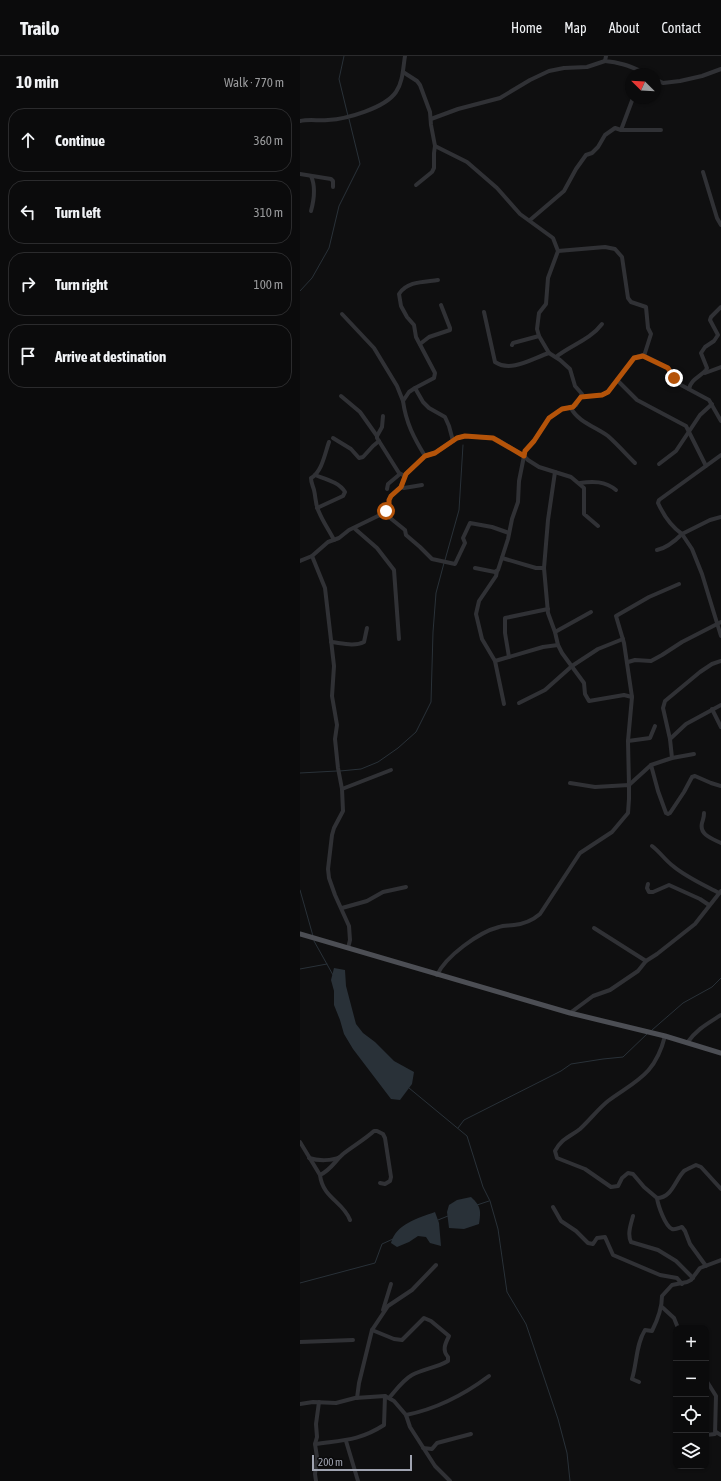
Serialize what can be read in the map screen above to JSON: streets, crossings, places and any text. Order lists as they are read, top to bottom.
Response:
{
  "scale_bar": "200 m",
  "north": "top left",
  "page": {
    "header": "Trailo",
    "nav": [
      "Home",
      "Map",
      "About",
      "Contact"
    ],
    "heading": ["10 min", "Walk · 770 m"],
    "list": [
      ["Continue", "360 m"],
      ["Turn left", "310 m"],
      ["Turn right", "100 m"],
      "Arrive at destination"
    ],
    "map_buttons": ["+", "−"],
    "scale": "200 m"
  }
}
